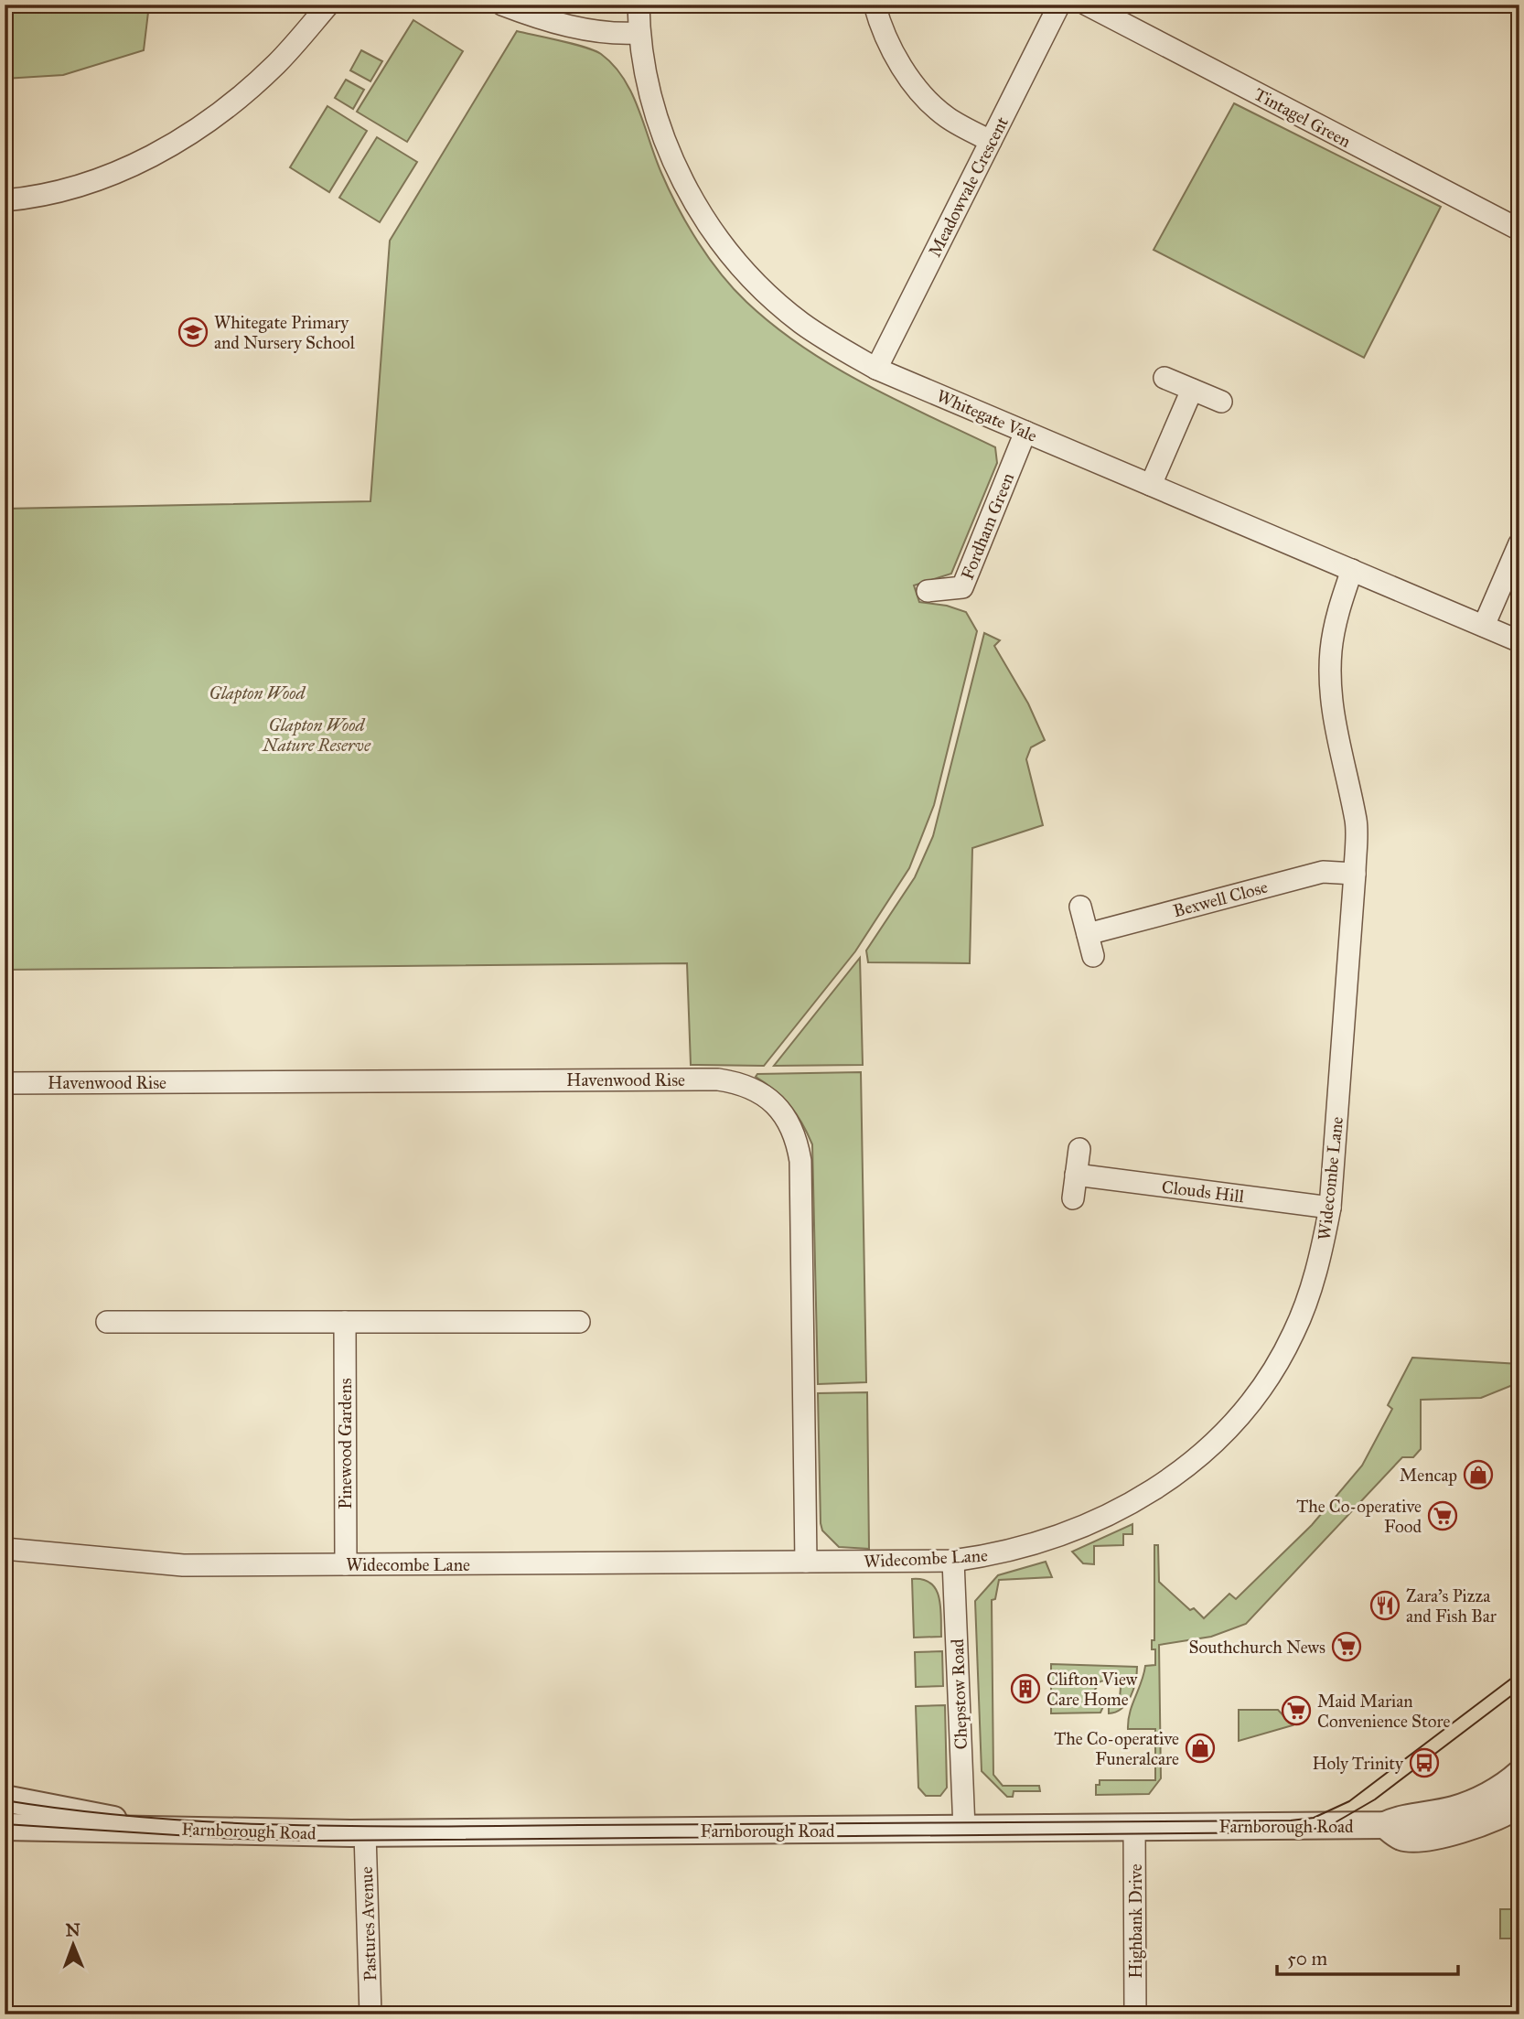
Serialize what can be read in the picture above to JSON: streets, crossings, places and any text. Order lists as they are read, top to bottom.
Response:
{
  "streets": {
    "street": [
      "Tintagel Green",
      "Meadowvale Crescent",
      "Whitegate Vale",
      "Fordham Green",
      "Bexwell Close",
      "Havenwood Rise",
      "Widecombe Lane",
      "Clouds Hill",
      "Pinewood Gardens",
      "Chepstow Road",
      "Farnborough Road",
      "Highbank Drive",
      "Pastures Avenue"
    ]
  },
  "crossings": [
    ["Meadowvale Crescent", "Whitegate Vale"],
    ["Whitegate Vale", "Fordham Green"],
    ["Whitegate Vale", "Widecombe Lane"],
    ["Bexwell Close", "Widecombe Lane"],
    ["Havenwood Rise", "Widecombe Lane"],
    ["Widecombe Lane", "Clouds Hill"],
    ["Widecombe Lane", "Pinewood Gardens"],
    ["Widecombe Lane", "Chepstow Road"],
    ["Chepstow Road", "Farnborough Road"],
    ["Farnborough Road", "Highbank Drive"],
    ["Farnborough Road", "Pastures Avenue"]
  ],
  "parks": ["Glapton Wood", "Glapton Wood Nature Reserve"],
  "places": {
    "school or university": ["Whitegate Primary and Nursery School"],
    "shop": ["Mencap", "The Co-operative Funeralcare"],
    "supermarket": ["The Co-operative Food", "Southchurch News", "Maid Marian Convenience Store"],
    "restaurant": ["Zara’s Pizza and Fish Bar"],
    "building": ["Clifton View Care Home"],
    "bus stop": ["Holy Trinity"]
  },
  "scale_bar": "50 m",
  "north": "top"
}
